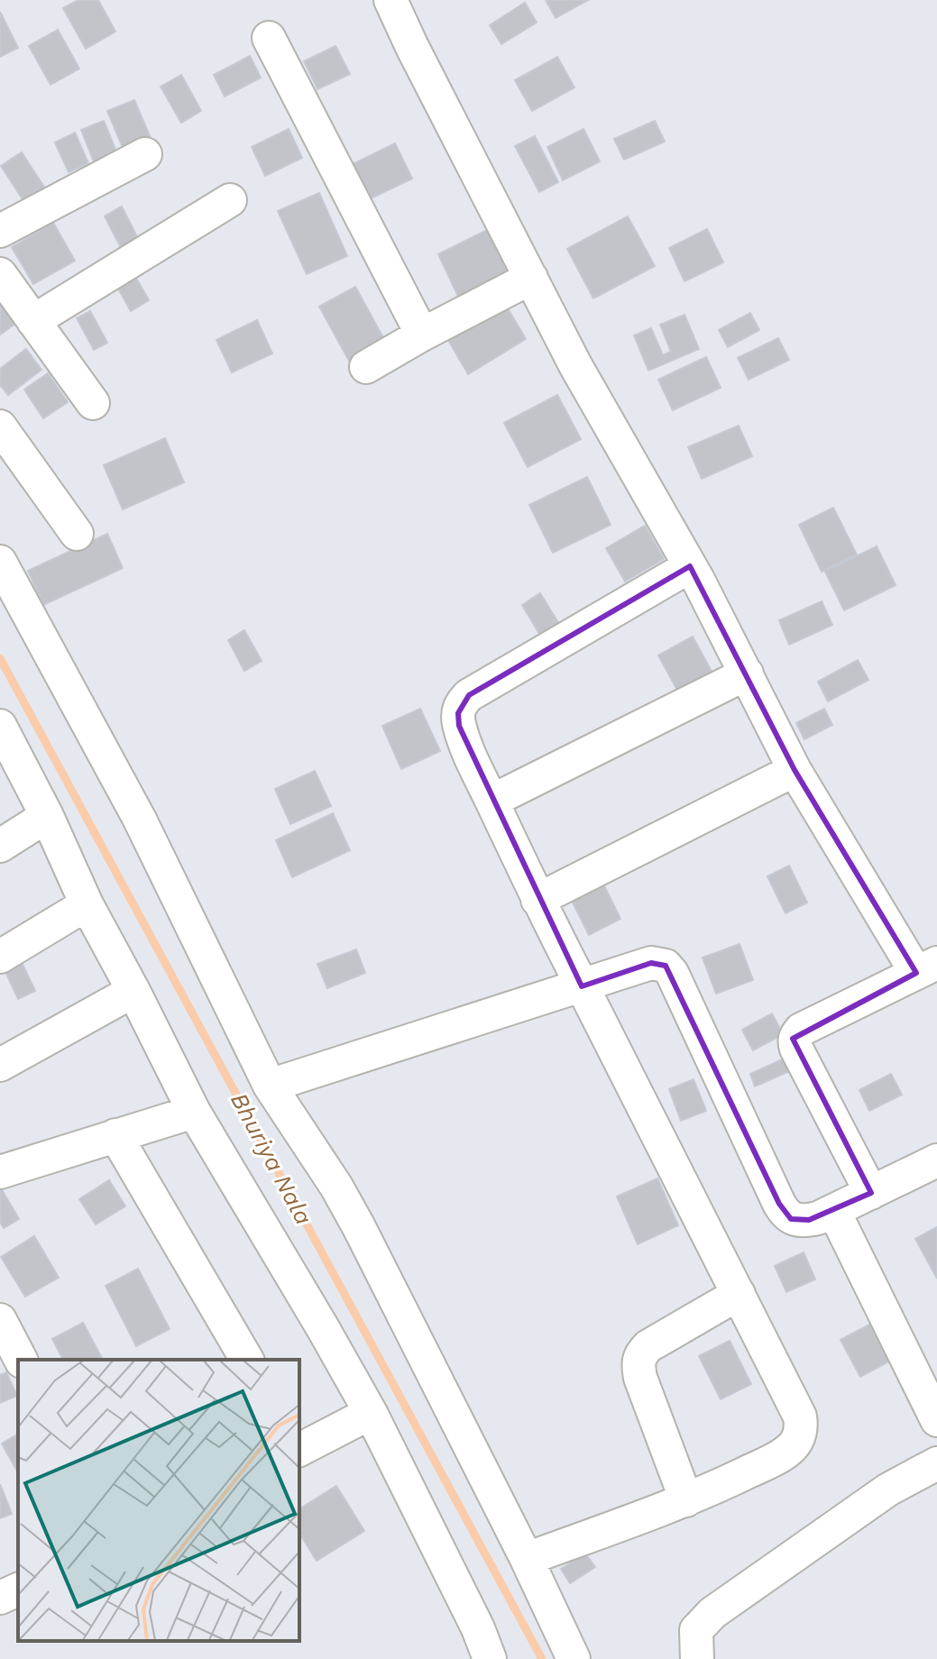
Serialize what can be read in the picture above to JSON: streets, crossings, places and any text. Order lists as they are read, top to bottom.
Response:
{
  "water": ["Bhuriya Nala"]
}
